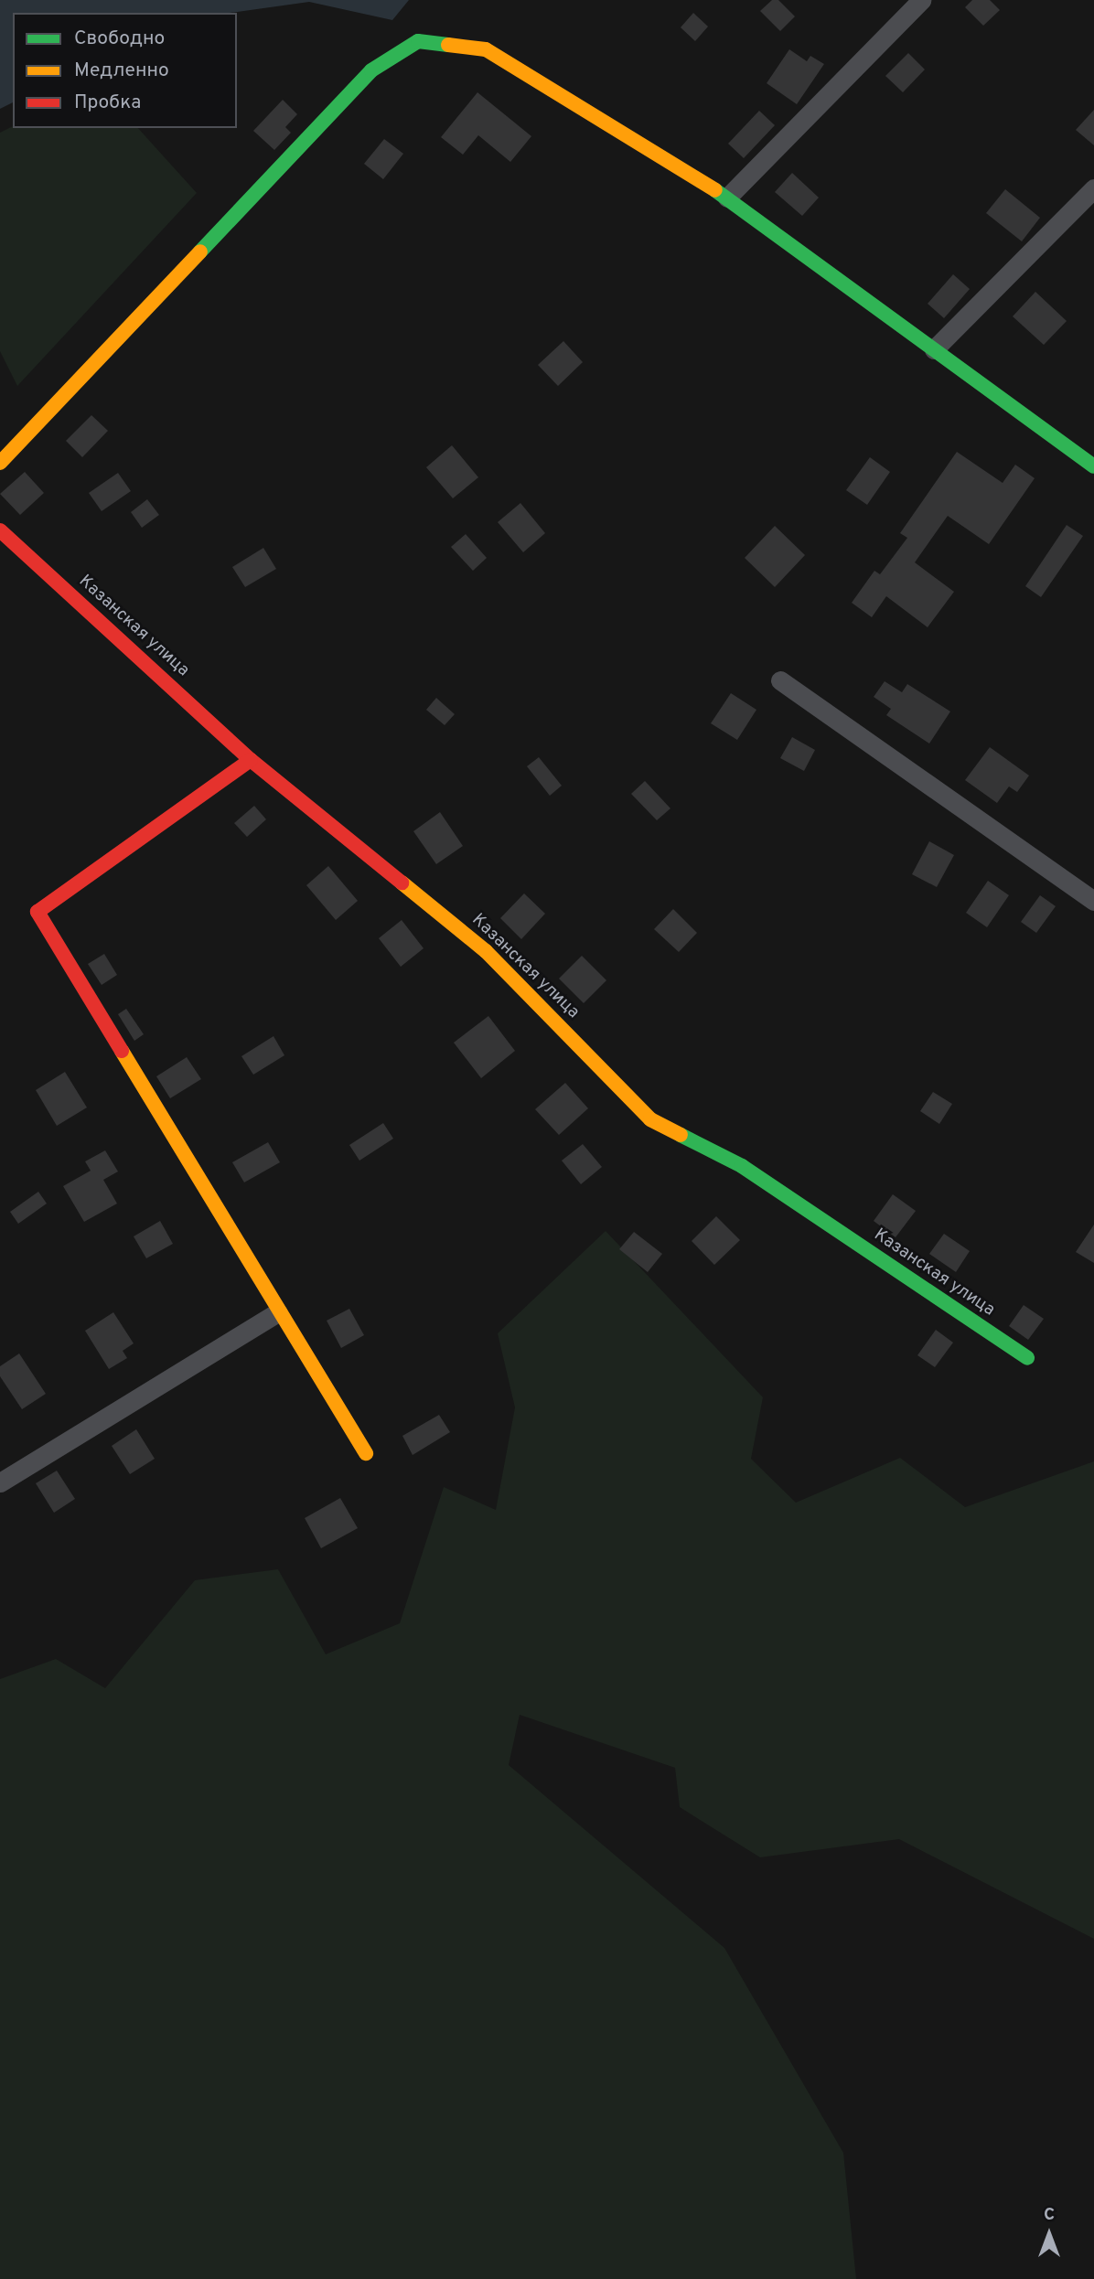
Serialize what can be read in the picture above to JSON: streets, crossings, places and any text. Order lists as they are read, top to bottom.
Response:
{
  "streets": {
    "street": ["Казанская улица"]
  },
  "legend": ["Свободно", "Медленно", "Пробка"],
  "north": "top"
}
